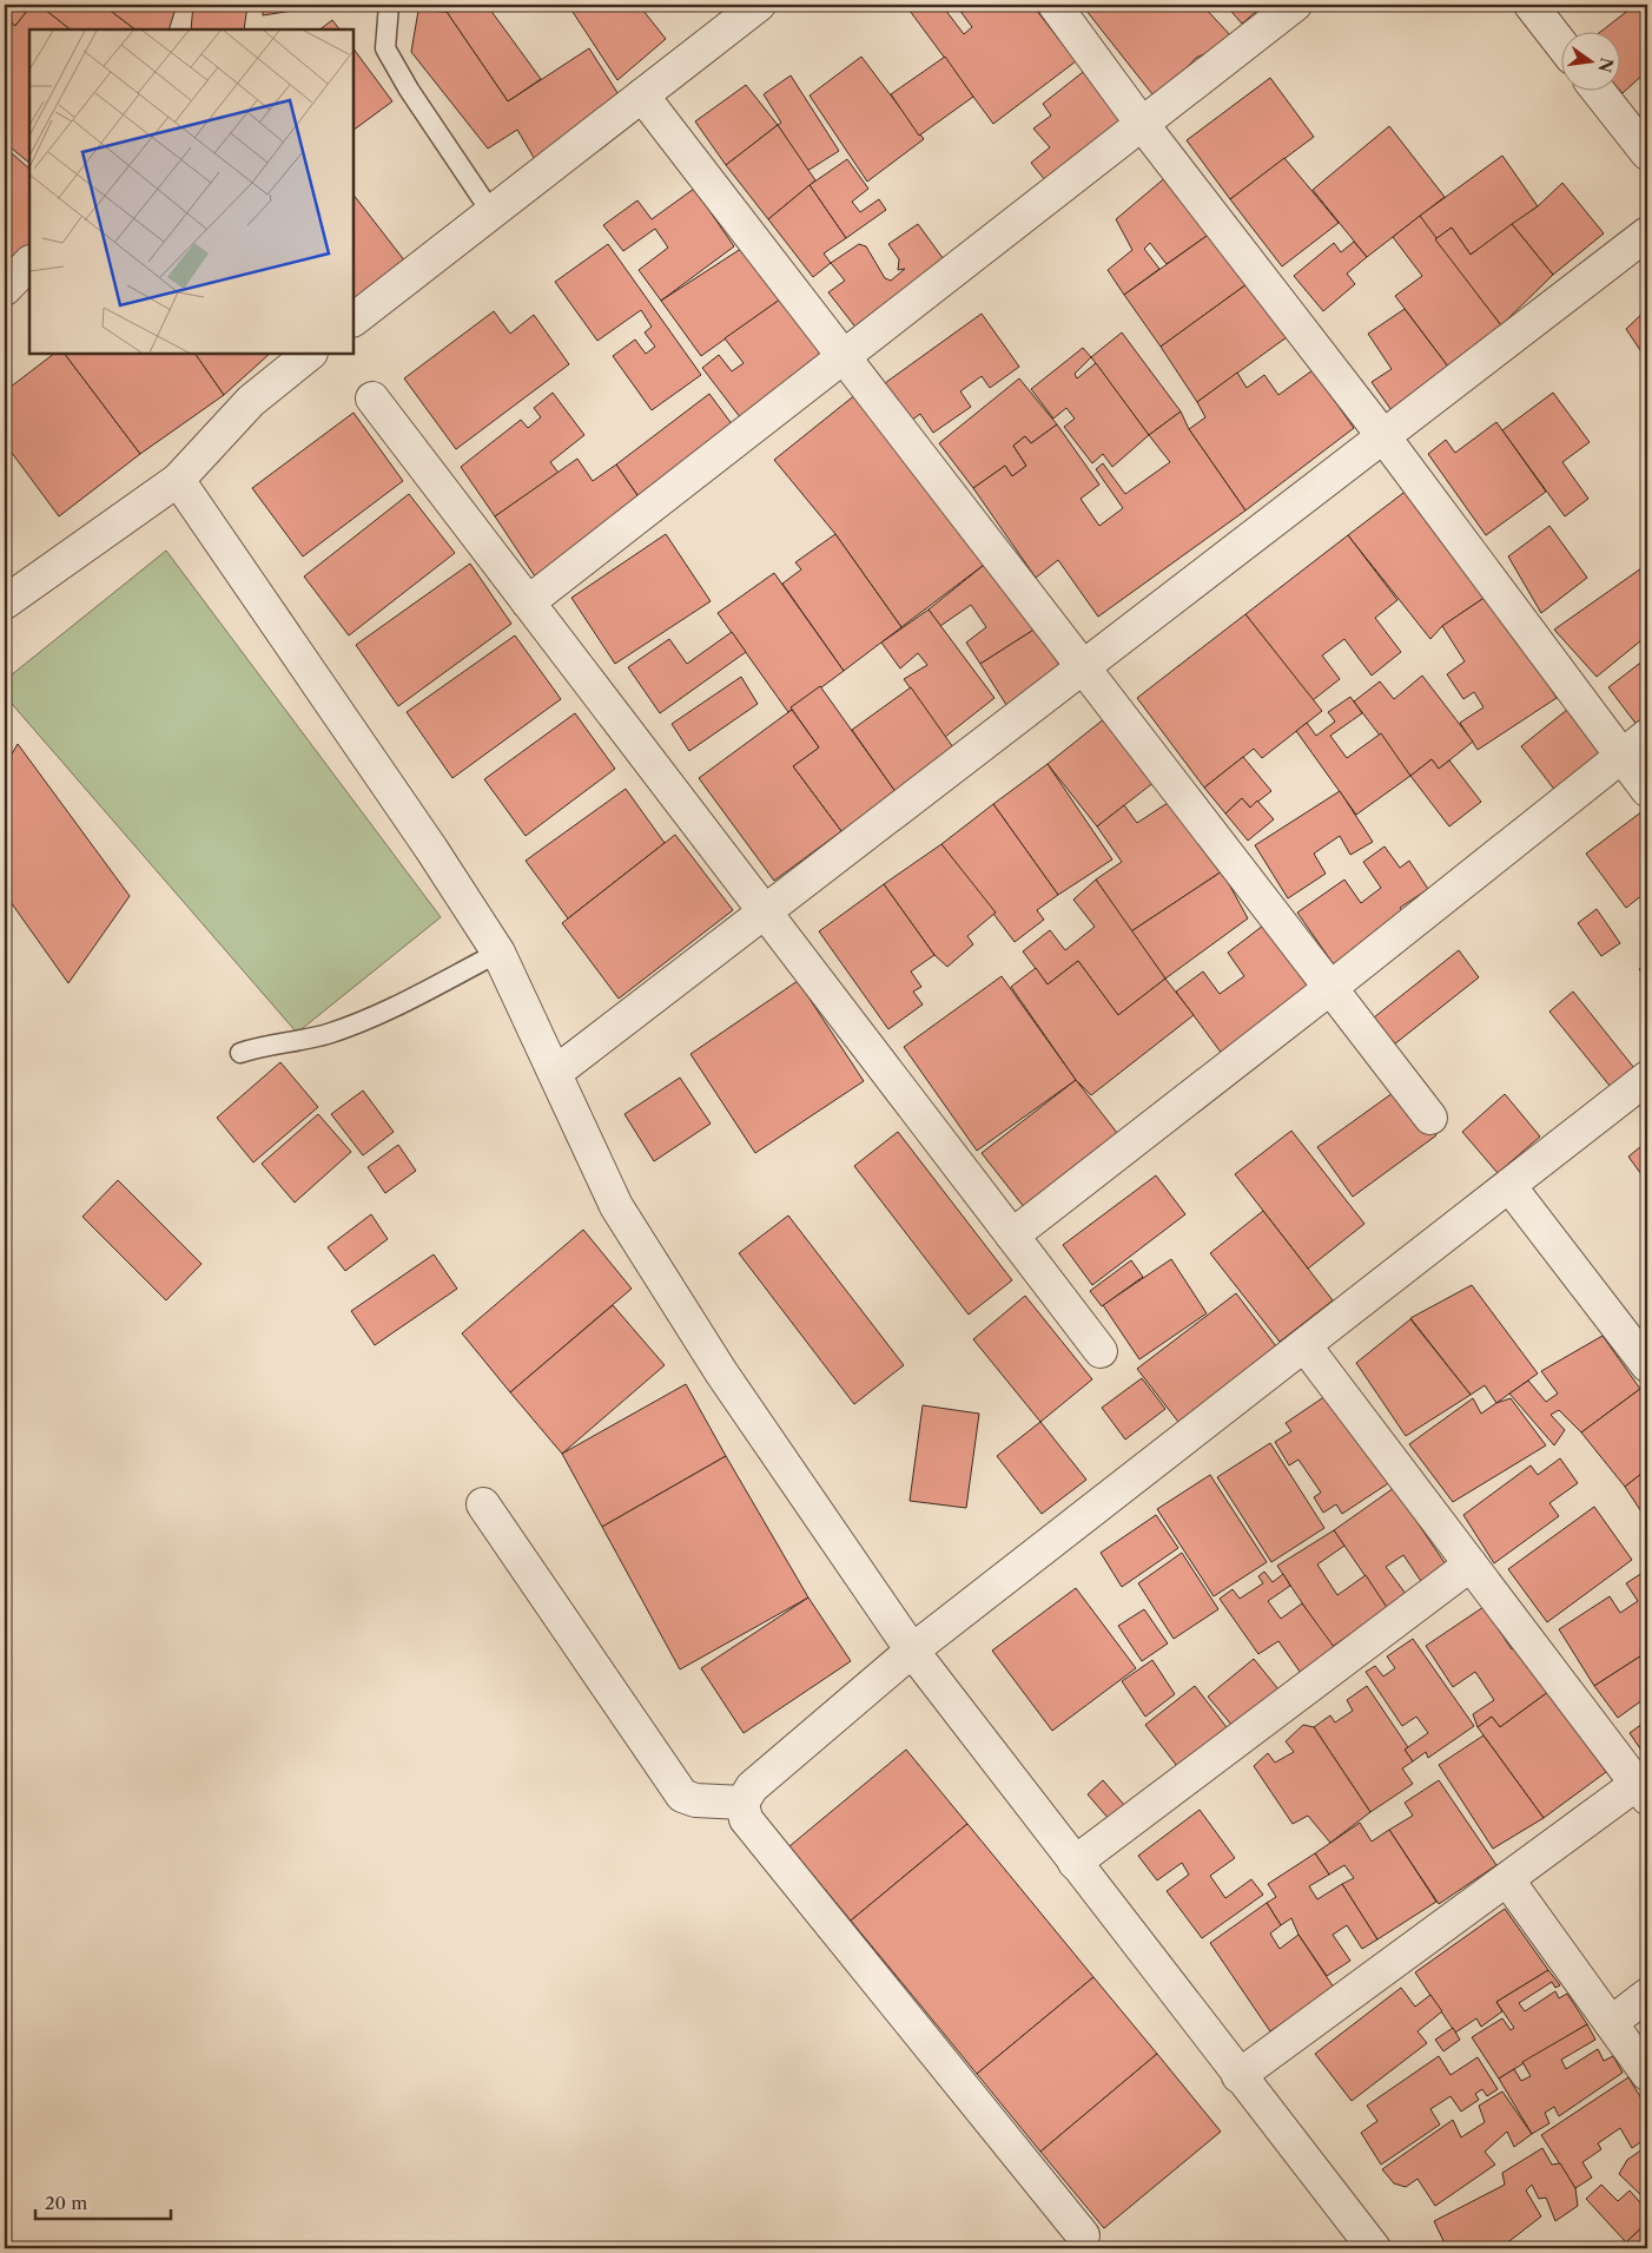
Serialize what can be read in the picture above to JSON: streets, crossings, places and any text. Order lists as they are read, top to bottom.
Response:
{
  "scale_bar": "20 m",
  "north": "right"
}
